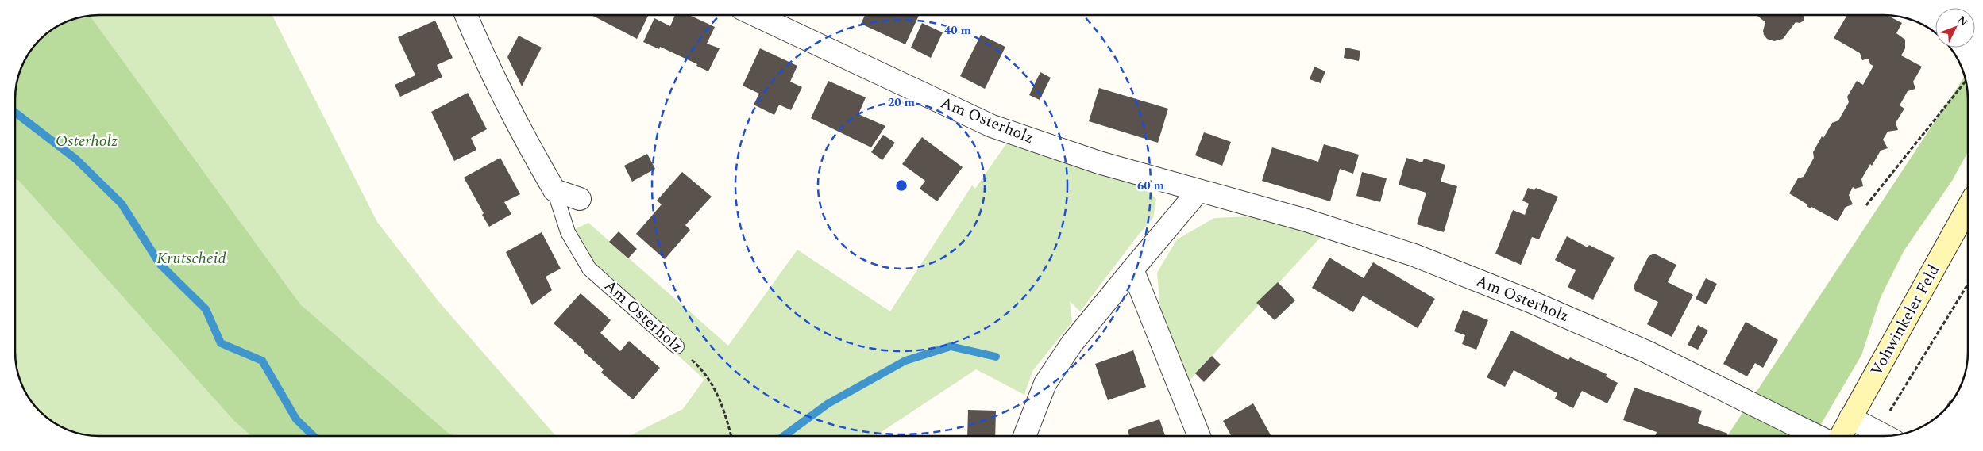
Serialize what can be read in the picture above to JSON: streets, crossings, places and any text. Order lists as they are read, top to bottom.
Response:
{
  "streets": {
    "street": ["Am Osterholz", "Vohwinkeler Feld"]
  },
  "parks": ["Osterholz", "Krutscheid"],
  "north": "top right",
  "rings": ["40 m", "20 m", "60 m"]
}
